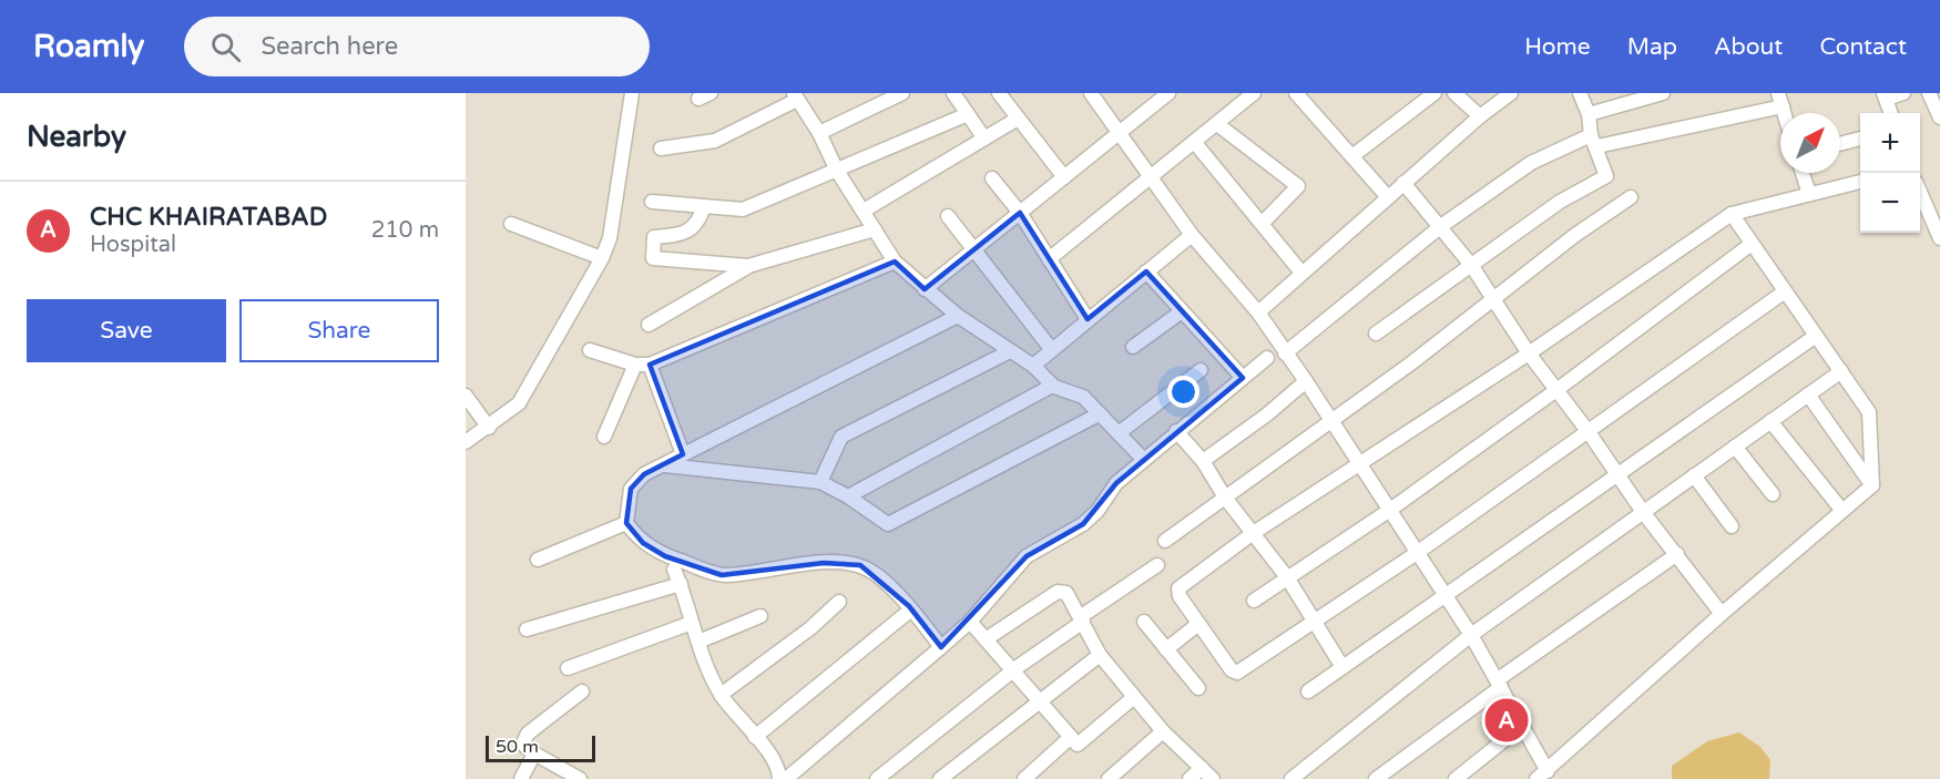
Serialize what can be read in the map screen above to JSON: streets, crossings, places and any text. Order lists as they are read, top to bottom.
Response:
{
  "scale_bar": "50 m",
  "north": "top right",
  "page": {
    "header": "Roamly",
    "search": "Search here",
    "nav": [
      "Home",
      "Map",
      "About",
      "Contact"
    ],
    "heading": "Nearby",
    "map_buttons": ["+", "−"],
    "list": [
      {
        "mark": "A",
        "name": "CHC KHAIRATABAD",
        "note": "Hospital",
        "value": "210 m"
      }
    ],
    "buttons": ["Save", "Share"],
    "pins": "A",
    "scale": "50 m"
  }
}
